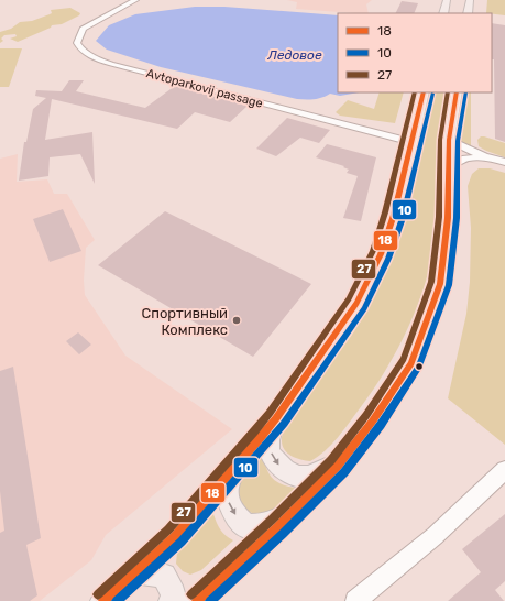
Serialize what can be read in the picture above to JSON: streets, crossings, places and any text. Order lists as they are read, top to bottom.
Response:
{
  "streets": {
    "street": ["Avtoparkovij passage"]
  },
  "water": ["Ледовое"],
  "places": ["Спортивный Комплекс"],
  "lines": ["transit line 18", "transit line 10", "transit line 27"],
  "legend": ["18", "10", "27"]
}
